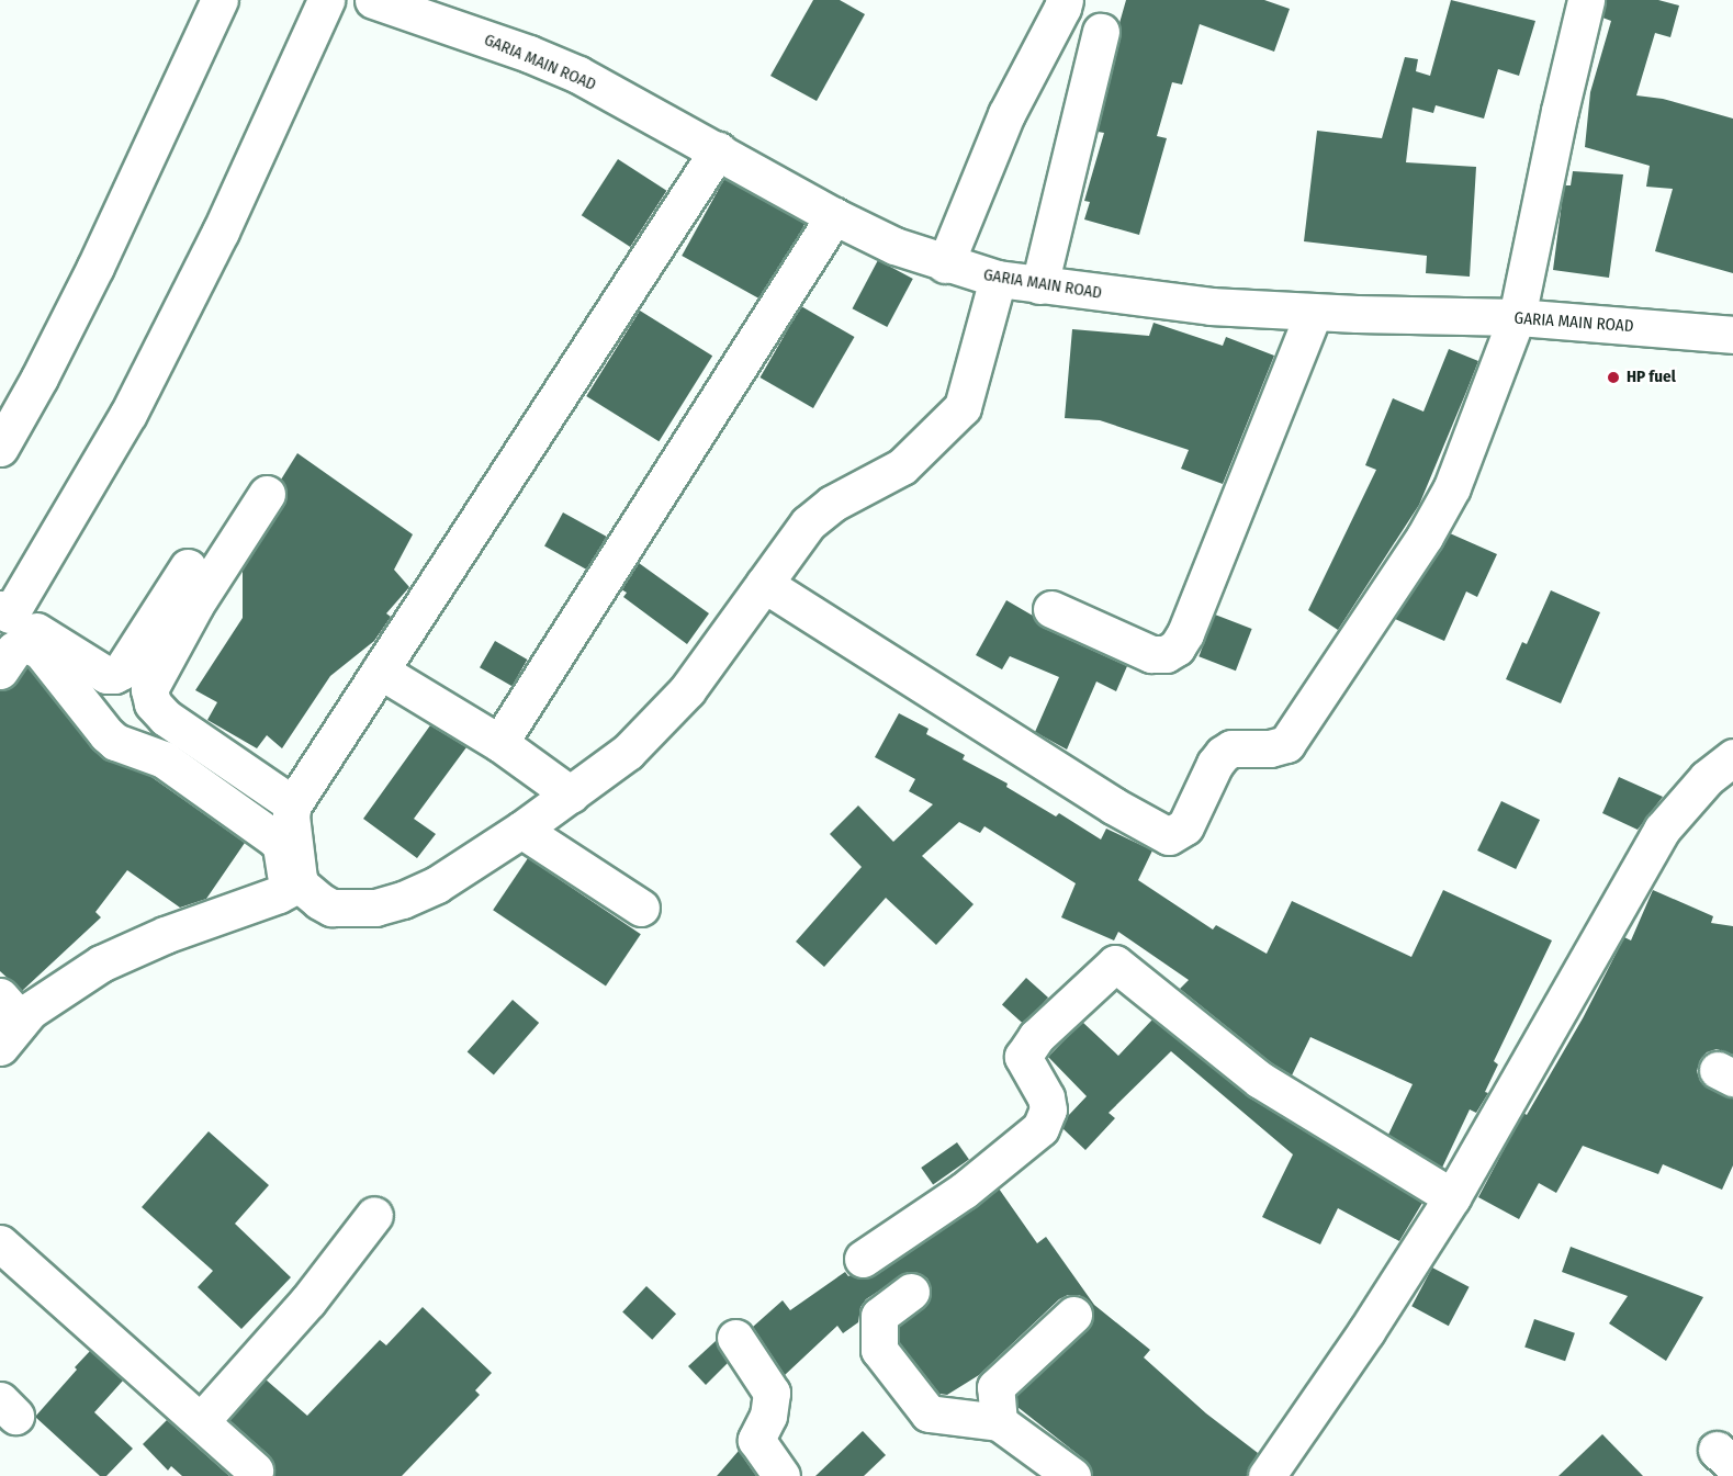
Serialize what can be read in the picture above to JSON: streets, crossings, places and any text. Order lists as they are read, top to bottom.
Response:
{
  "streets": {
    "street": ["GARIA MAIN ROAD"]
  },
  "places": ["HP fuel"]
}
